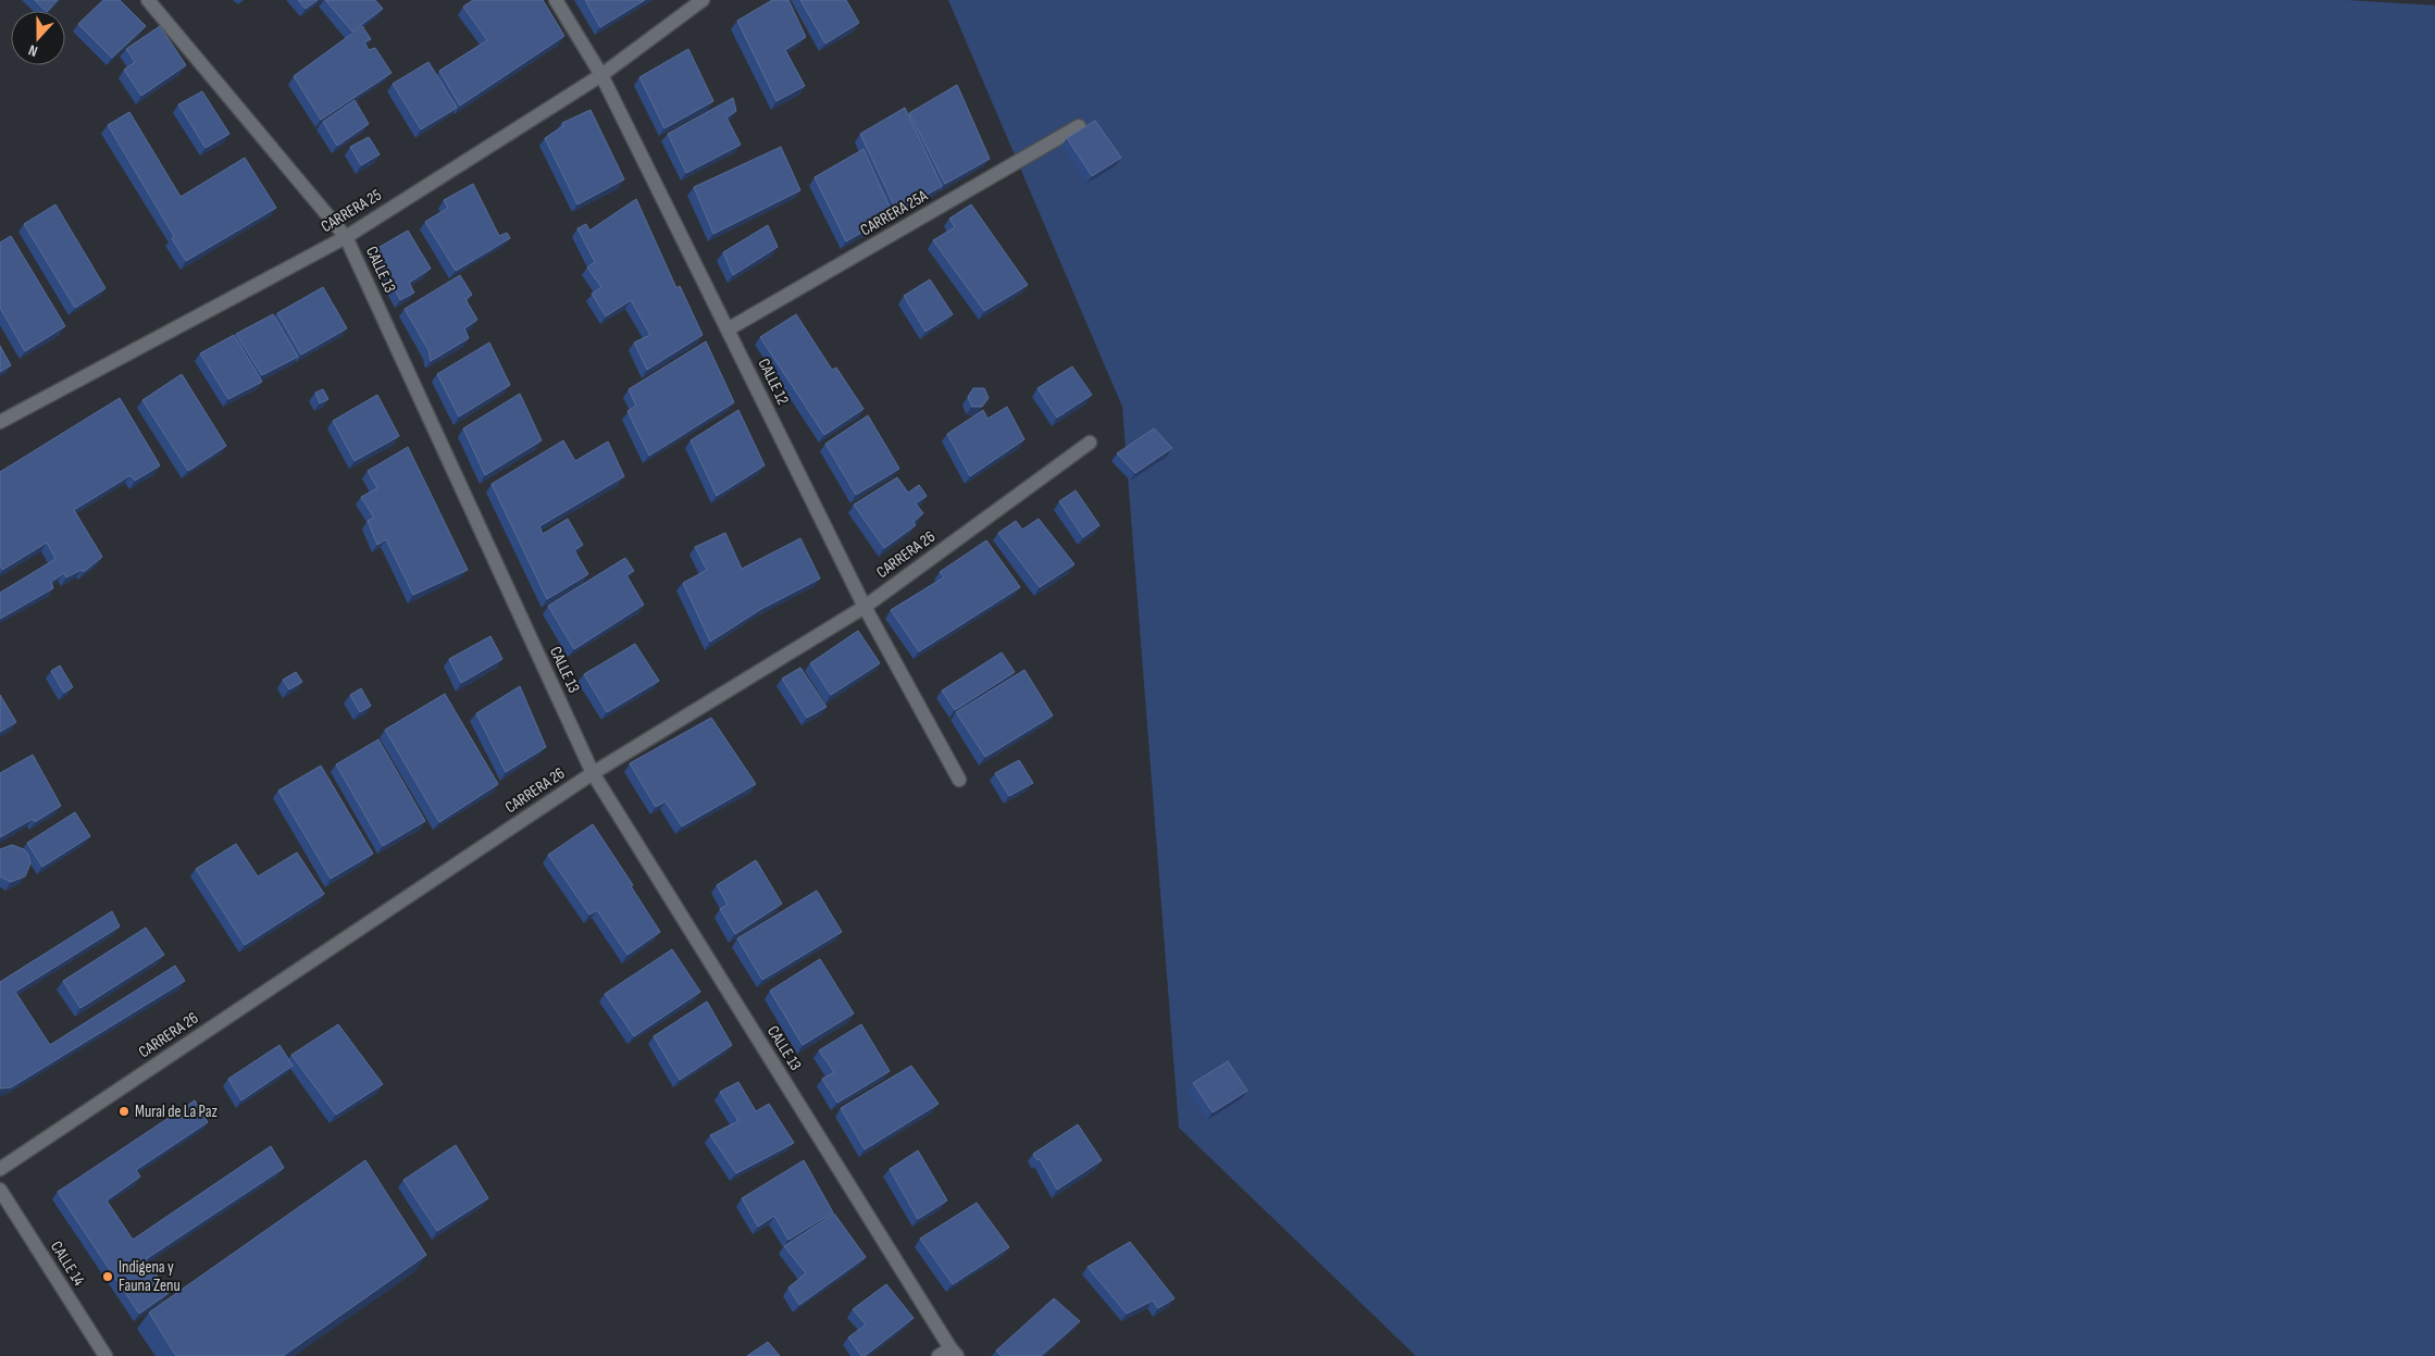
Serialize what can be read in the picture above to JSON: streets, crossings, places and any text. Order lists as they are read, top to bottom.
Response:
{
  "streets": {
    "street": [
      "CARRERA 25",
      "CARRERA 25A",
      "CALLE 13",
      "CALLE 12",
      "CARRERA 26",
      "CALLE 14"
    ]
  },
  "crossings": [
    ["CARRERA 25", "CALLE 13"],
    ["CARRERA 25", "CALLE 12"],
    ["CARRERA 25A", "CALLE 12"],
    ["CALLE 13", "CARRERA 26"],
    ["CALLE 12", "CARRERA 26"]
  ],
  "places": ["Mural de La Paz", "Indigena y Fauna Zenu"],
  "north": "bottom"
}
